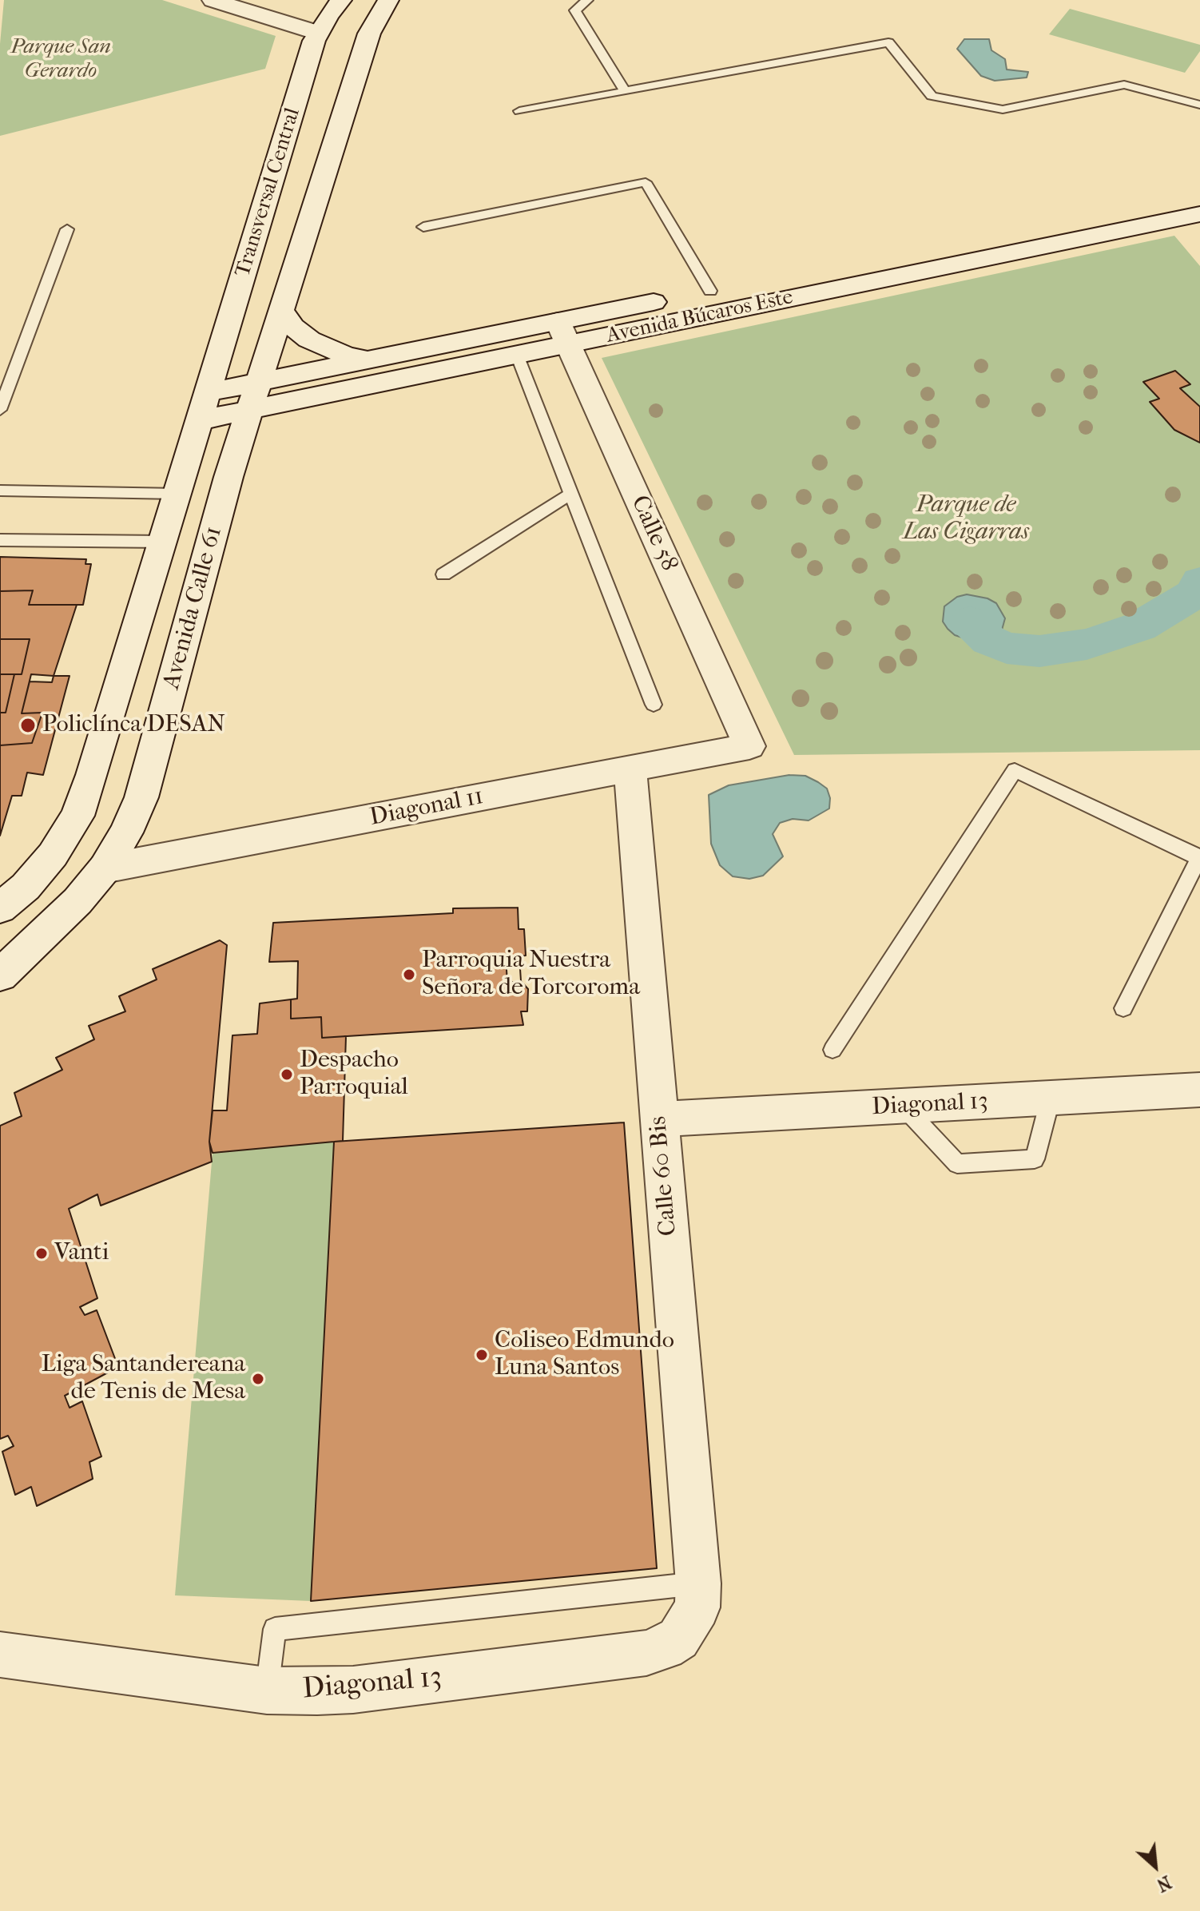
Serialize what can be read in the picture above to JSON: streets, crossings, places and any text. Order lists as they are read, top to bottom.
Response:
{
  "streets": {
    "street": [
      "Transversal Central",
      "Avenida Búcaros Este",
      "Calle 58",
      "Avenida Calle 61",
      "Diagonal 11",
      "Diagonal 13",
      "Calle 60 Bis"
    ]
  },
  "crossings": [
    ["Transversal Central", "Avenida Búcaros Este"],
    ["Transversal Central", "Avenida Calle 61"],
    ["Avenida Búcaros Este", "Calle 58"],
    ["Avenida Búcaros Este", "Avenida Calle 61"],
    ["Calle 58", "Diagonal 11"],
    ["Avenida Calle 61", "Diagonal 11"],
    ["Diagonal 11", "Calle 60 Bis"],
    ["Diagonal 13", "Calle 60 Bis"]
  ],
  "parks": ["Parque San Gerardo", "Parque de Las Cigarras"],
  "places": [
    "Policlínca DESAN",
    "Parroquia Nuestra Señora de Torcoroma",
    "Despacho Parroquial",
    "Vanti",
    "Coliseo Edmundo Luna Santos",
    "Liga Santandereana de Tenis de Mesa"
  ],
  "north": "bottom right"
}
